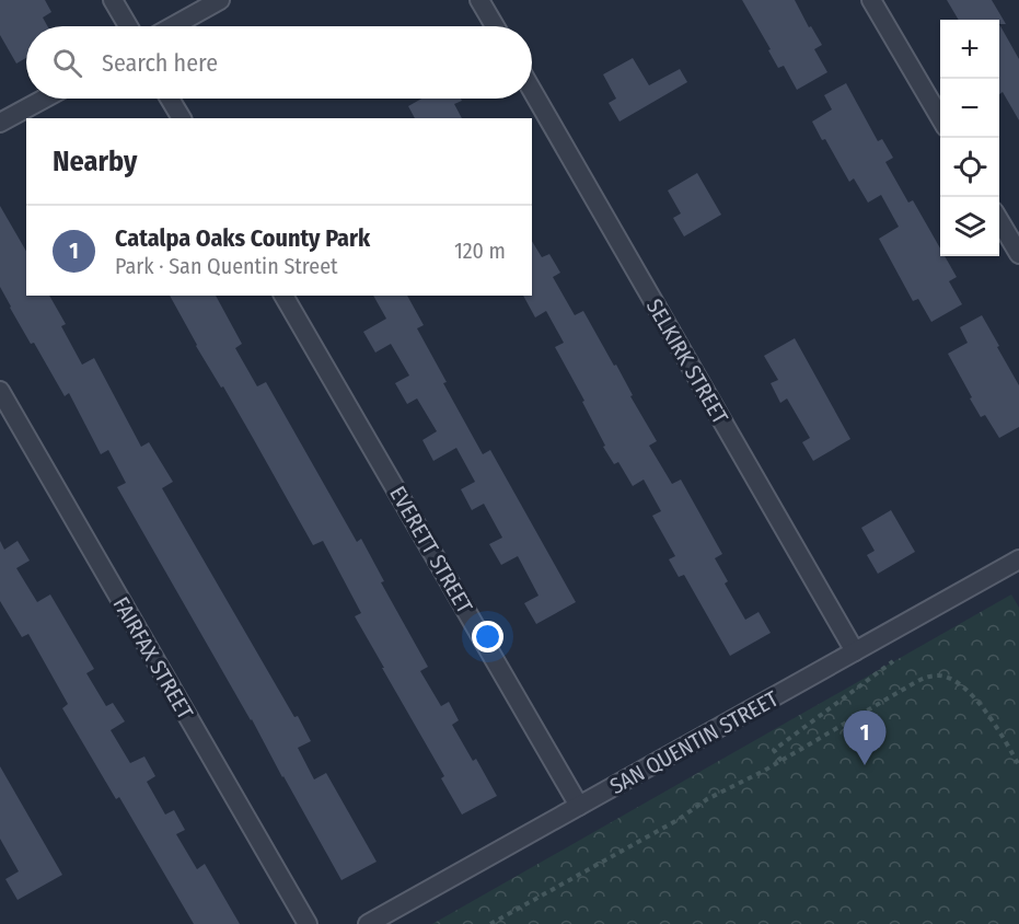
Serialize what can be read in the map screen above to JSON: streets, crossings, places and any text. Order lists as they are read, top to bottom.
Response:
{
  "streets": {
    "street": [
      "SELKIRK STREET",
      "EVERETT STREET",
      "FAIRFAX STREET",
      "SAN QUENTIN STREET"
    ]
  },
  "crossings": [
    ["SELKIRK STREET", "SAN QUENTIN STREET"],
    ["EVERETT STREET", "SAN QUENTIN STREET"]
  ],
  "page": {
    "map_buttons": ["+", "−"],
    "search": "Search here",
    "heading": "Nearby",
    "list": [
      {
        "mark": "1",
        "name": "Catalpa Oaks County Park",
        "note": "Park · San Quentin Street",
        "value": "120 m"
      }
    ],
    "pins": "1"
  }
}
